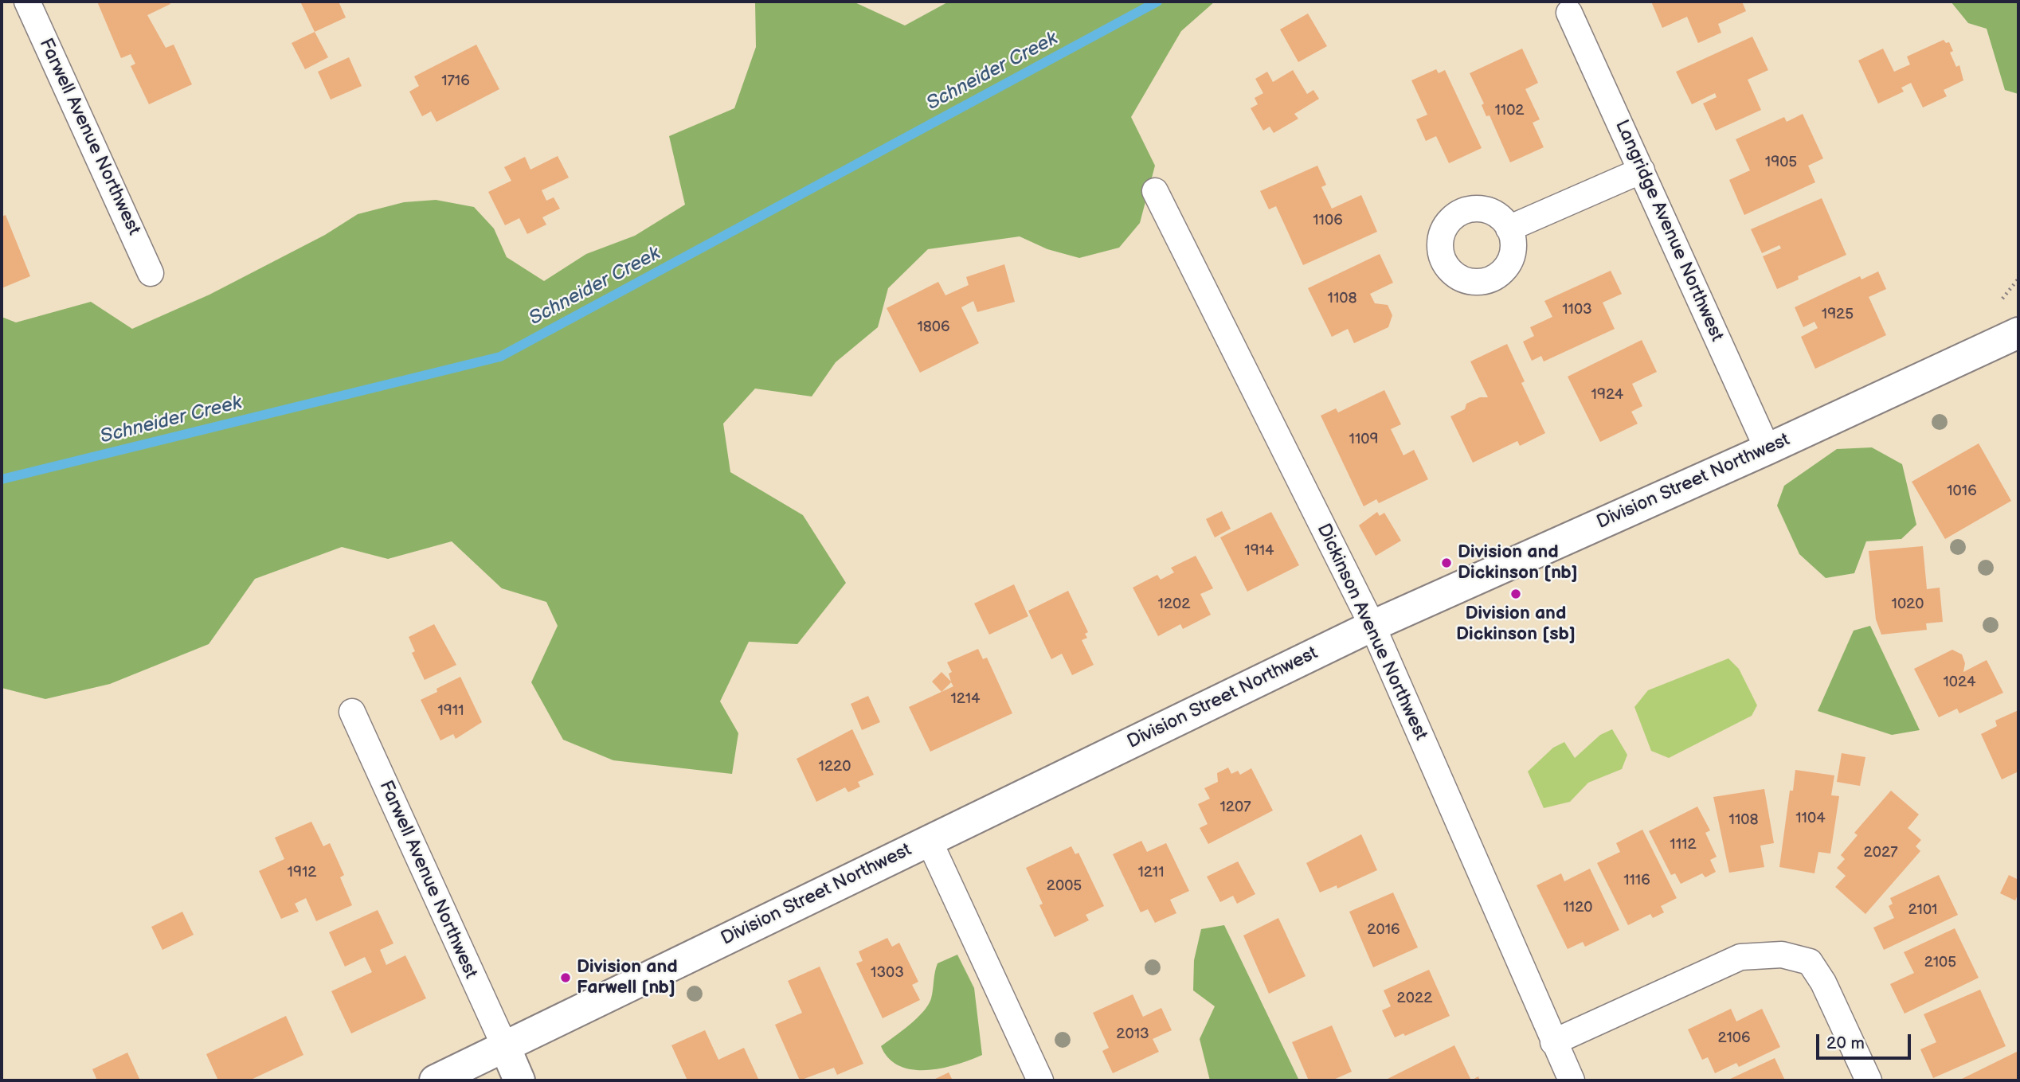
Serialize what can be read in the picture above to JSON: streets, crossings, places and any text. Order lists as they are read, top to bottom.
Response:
{
  "streets": {
    "street": [
      "Farwell Avenue Northwest",
      "Langridge Avenue Northwest",
      "Division Street Northwest",
      "Dickinson Avenue Northwest"
    ]
  },
  "crossings": [
    ["Farwell Avenue Northwest", "Division Street Northwest"],
    ["Langridge Avenue Northwest", "Division Street Northwest"],
    ["Division Street Northwest", "Dickinson Avenue Northwest"]
  ],
  "water": ["Schneider Creek"],
  "places": ["Division and Dickinson [nb]", "Division and Dickinson [sb]", "Division and Farwell [nb]"],
  "house_numbers": [
    "1716",
    "1102",
    "1905",
    "1106",
    "1108",
    "1103",
    "1925",
    "1806",
    "1924",
    "1109",
    "1016",
    "1914",
    "1202",
    "1020",
    "1024",
    "1214",
    "1911",
    "1220",
    "1207",
    "1104",
    "1108",
    "1112",
    "2027",
    "1912",
    "1211",
    "1116",
    "2005",
    "1120",
    "2101",
    "2016",
    "2105",
    "1303",
    "2022",
    "2013",
    "2106"
  ],
  "scale_bar": "20 m"
}
